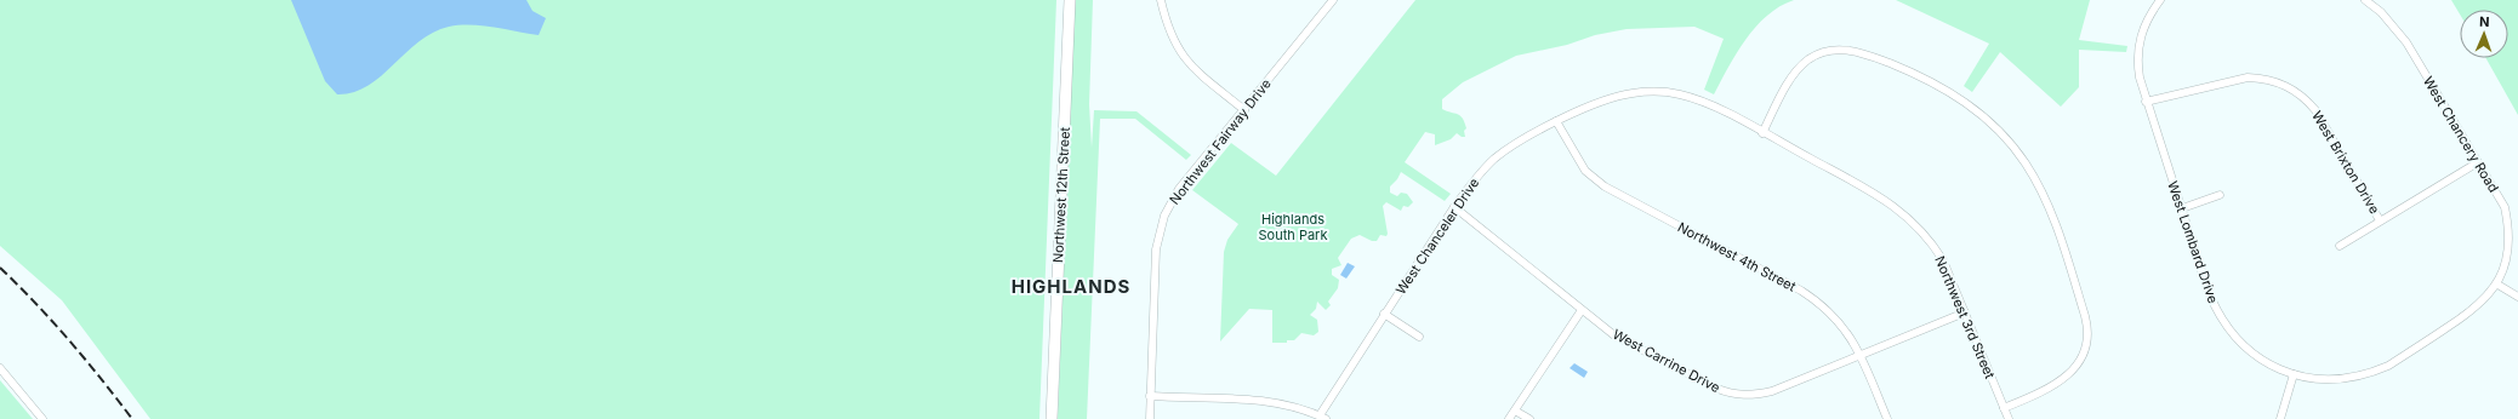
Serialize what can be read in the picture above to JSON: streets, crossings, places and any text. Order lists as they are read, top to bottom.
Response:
{
  "streets": {
    "main road": ["Northwest 12th Street"],
    "street": [
      "West Chancery Road",
      "Northwest Fairway Drive",
      "West Brixton Drive",
      "West Chanceler Drive",
      "West Lombard Drive",
      "Northwest 4th Street",
      "Northwest 3rd Street",
      "West Carrine Drive"
    ]
  },
  "crossings": [
    ["West Chancery Road", "West Lombard Drive"],
    ["West Brixton Drive", "West Lombard Drive"],
    ["West Chanceler Drive", "Northwest 4th Street"],
    ["West Chanceler Drive", "Northwest 3rd Street"],
    ["West Chanceler Drive", "West Carrine Drive"],
    ["Northwest 4th Street", "West Carrine Drive"],
    ["Northwest 3rd Street", "West Carrine Drive"]
  ],
  "districts": ["HIGHLANDS"],
  "parks": ["Highlands South Park"],
  "north": "top"
}
